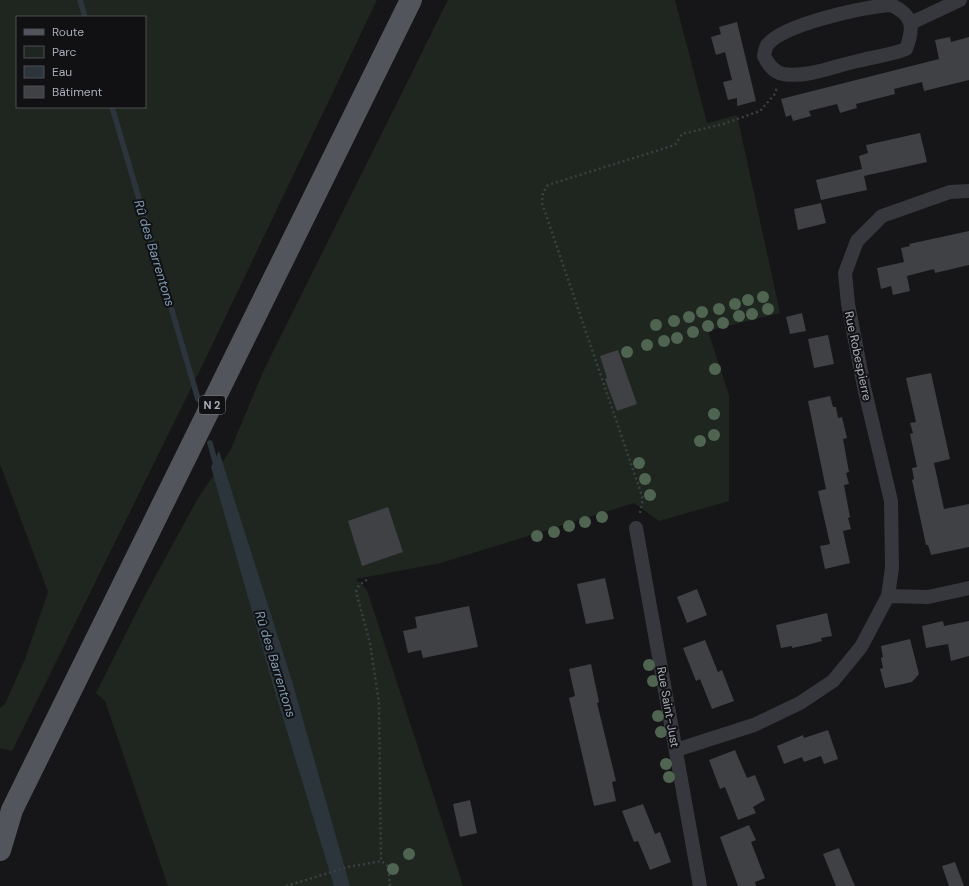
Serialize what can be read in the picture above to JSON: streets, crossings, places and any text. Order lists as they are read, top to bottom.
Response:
{
  "streets": {
    "main road": ["N 2"],
    "street": ["Rue Robespierre", "Rue Saint-Just"]
  },
  "crossings": [
    ["Rue Robespierre", "Rue Saint-Just"]
  ],
  "water": ["Rû des Barrentons"],
  "legend": [
    "Route",
    "Parc",
    "Eau",
    "Bâtiment"
  ]
}
